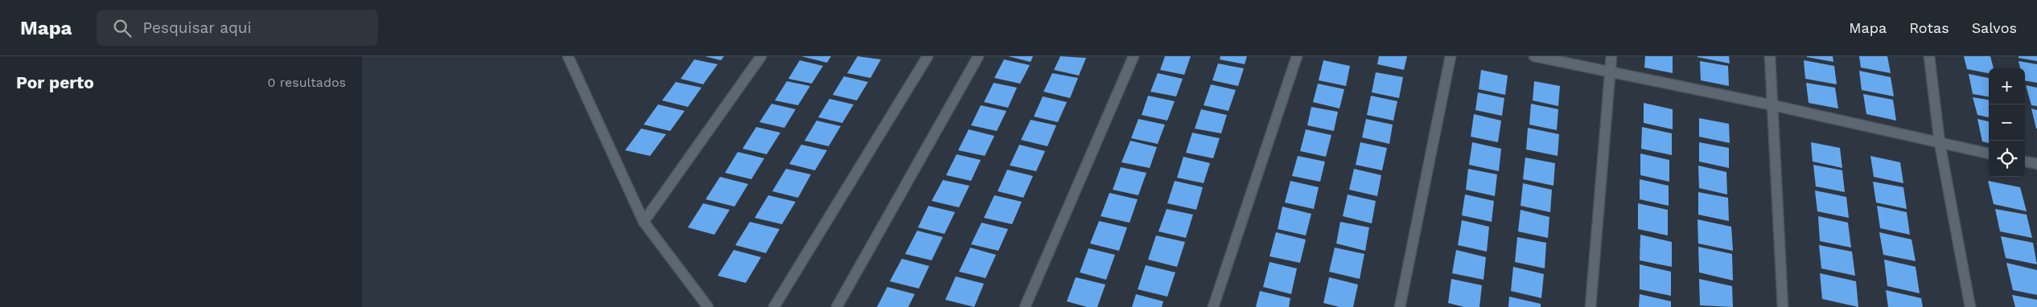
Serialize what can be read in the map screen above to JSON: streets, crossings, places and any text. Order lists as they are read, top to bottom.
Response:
{
  "page": {
    "header": "Mapa",
    "search": "Pesquisar aqui",
    "nav": ["Mapa", "Rotas", "Salvos"],
    "heading": ["Por perto", "0 resultados"],
    "map_buttons": ["+", "−"]
  }
}
